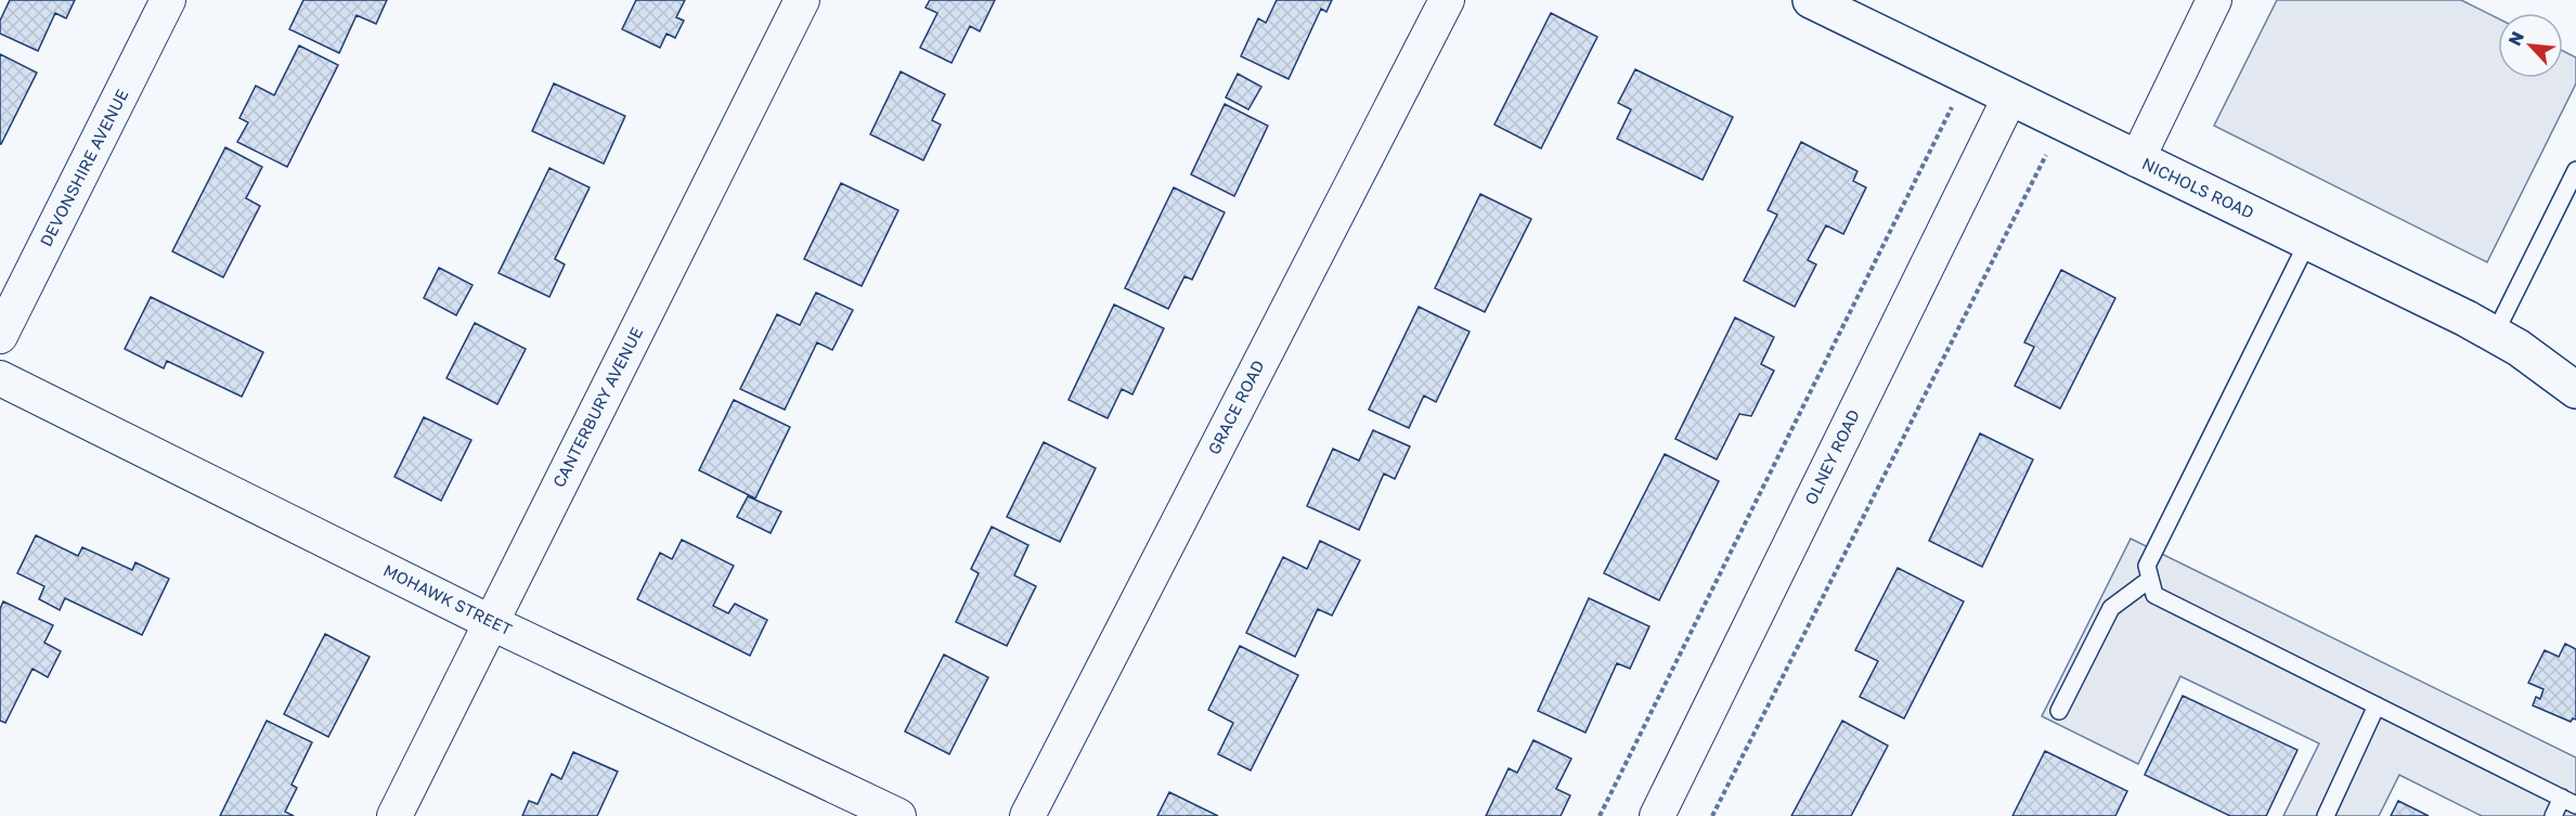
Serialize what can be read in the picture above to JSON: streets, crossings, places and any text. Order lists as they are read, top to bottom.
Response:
{
  "streets": {
    "street": [
      "DEVONSHIRE AVENUE",
      "NICHOLS ROAD",
      "CANTERBURY AVENUE",
      "GRACE ROAD",
      "OLNEY ROAD",
      "MOHAWK STREET"
    ]
  },
  "crossings": [
    ["NICHOLS ROAD", "OLNEY ROAD"],
    ["CANTERBURY AVENUE", "MOHAWK STREET"]
  ],
  "north": "top left"
}
